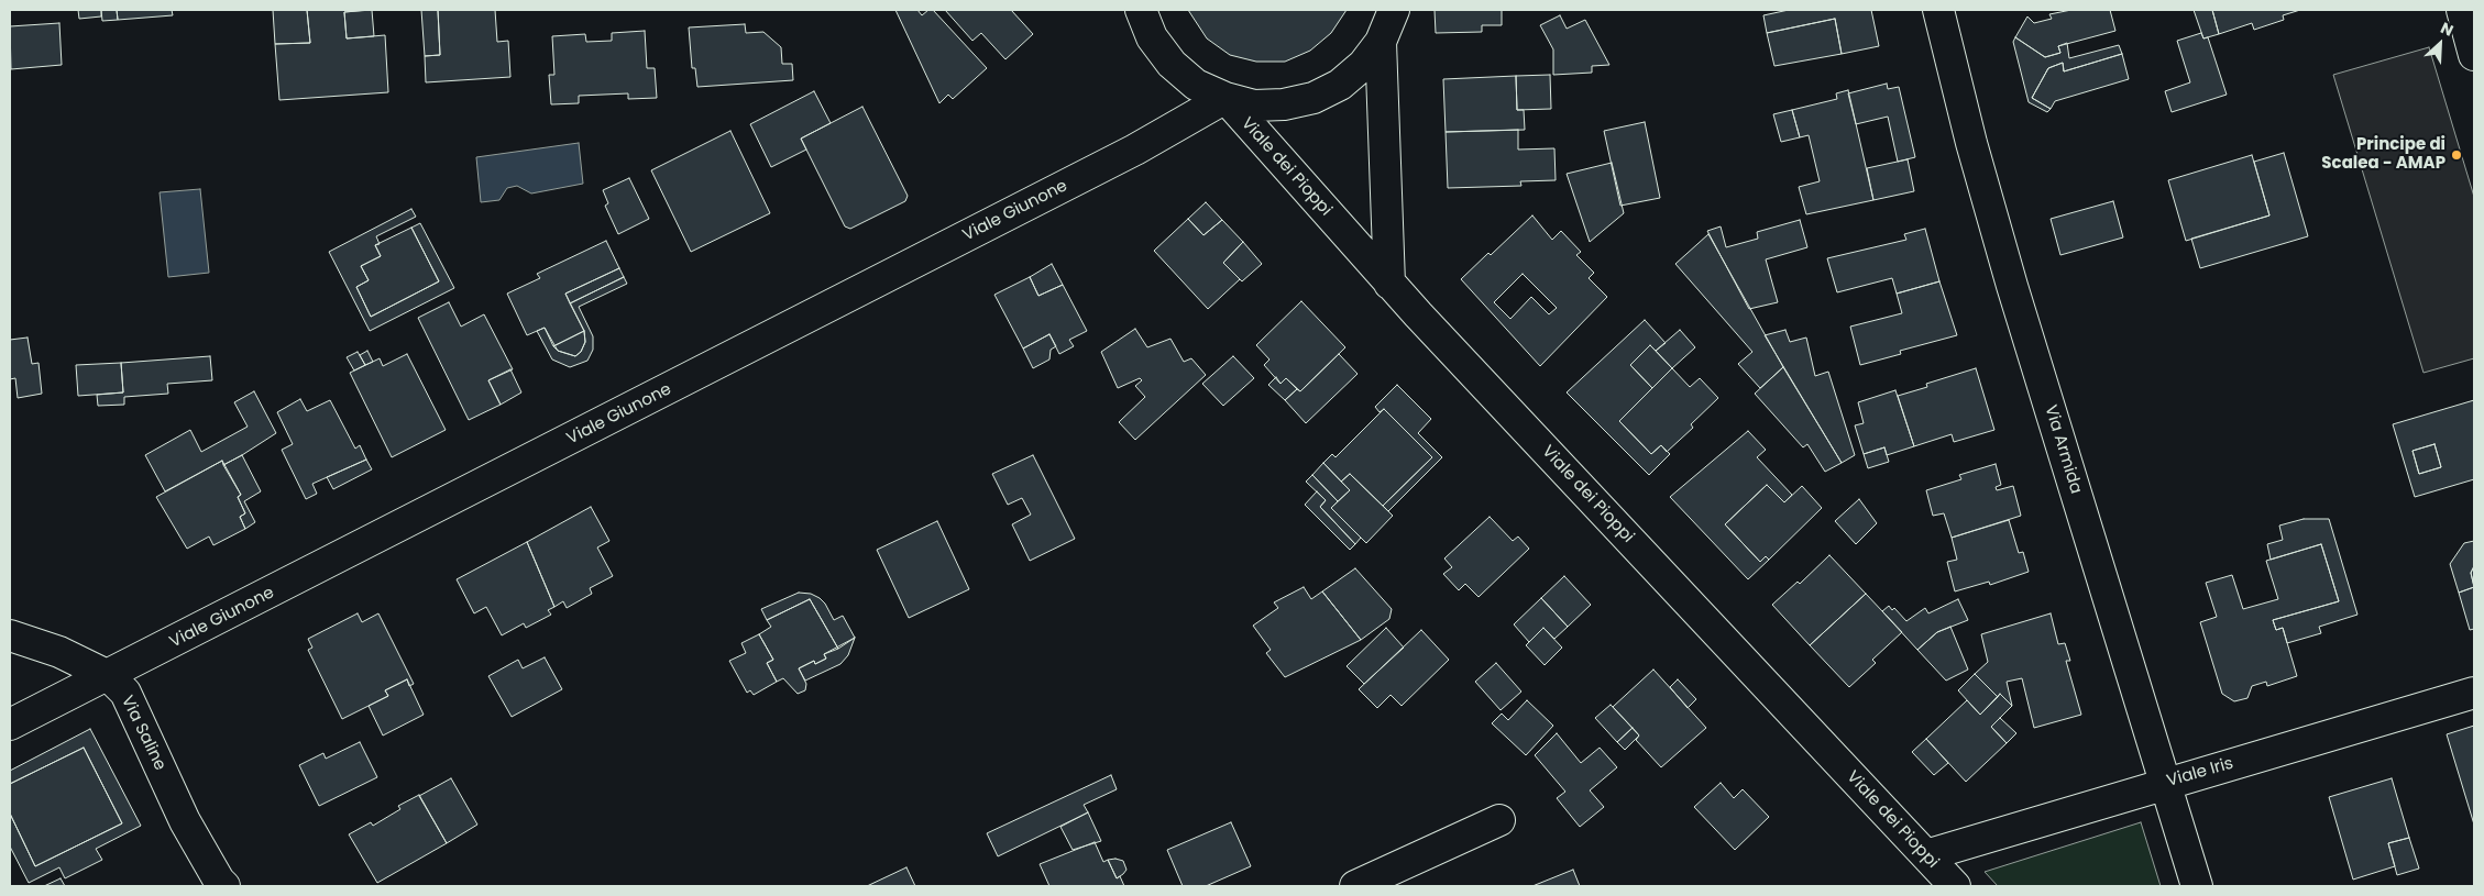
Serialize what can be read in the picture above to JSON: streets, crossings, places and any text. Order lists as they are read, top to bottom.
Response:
{
  "streets": {
    "street": [
      "Viale dei Pioppi",
      "Viale Giunone",
      "Via Armida",
      "Via Saline",
      "Viale Iris"
    ]
  },
  "crossings": [
    ["Viale dei Pioppi", "Viale Giunone"],
    ["Viale dei Pioppi", "Viale Iris"],
    ["Viale Giunone", "Via Saline"],
    ["Via Armida", "Viale Iris"]
  ],
  "places": ["Principe di Scalea - AMAP"],
  "north": "top right"
}
